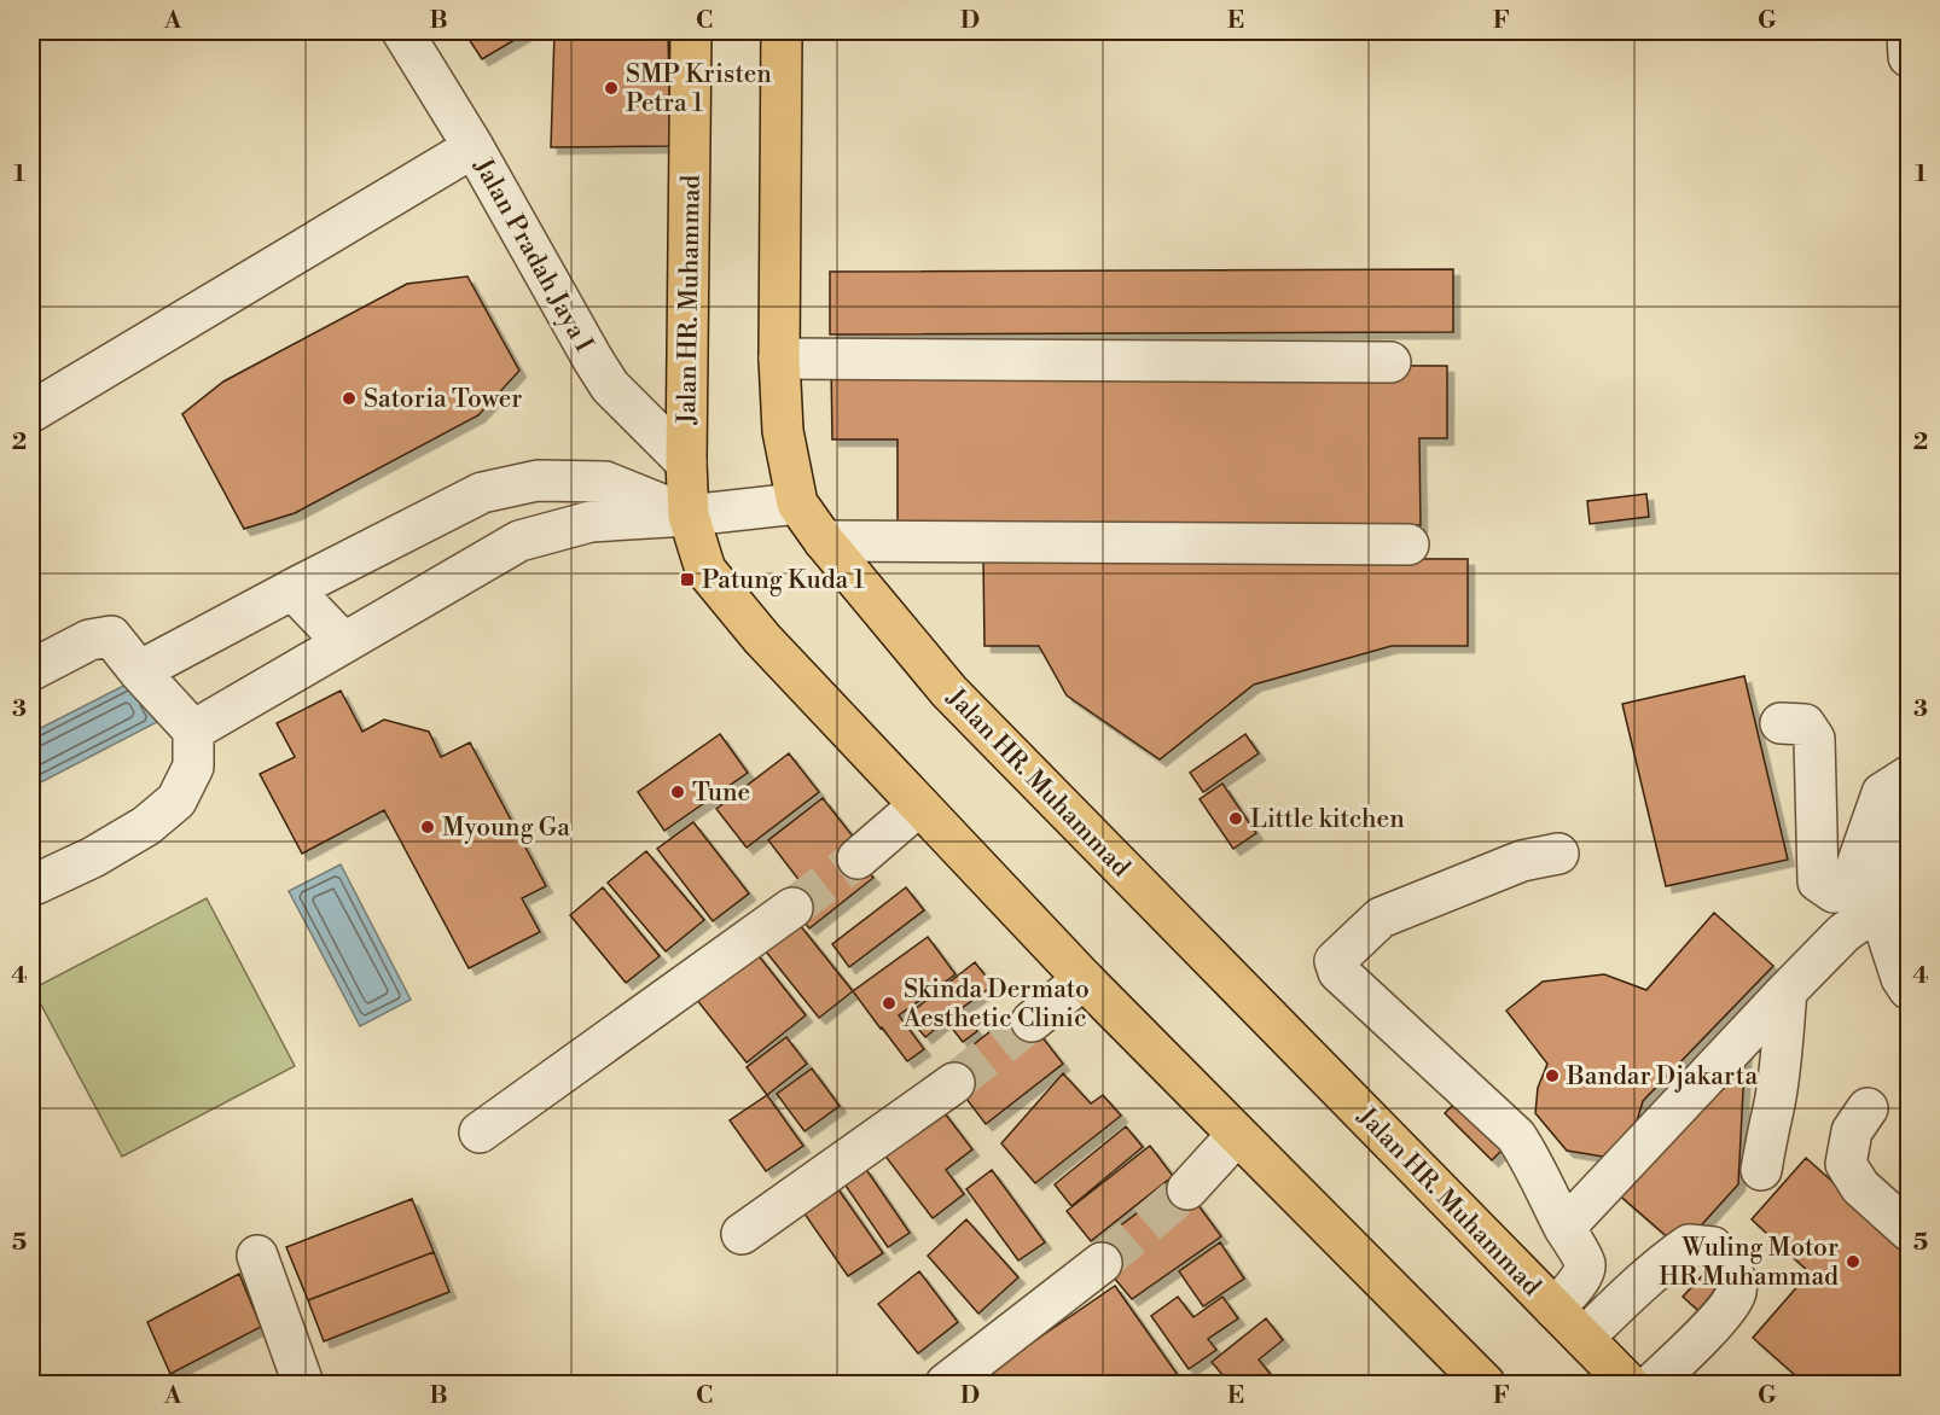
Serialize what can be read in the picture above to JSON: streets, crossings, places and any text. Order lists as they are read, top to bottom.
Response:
{
  "streets": {
    "main road": ["Jalan HR. Muhammad"],
    "street": ["Jalan Pradah Jaya I"]
  },
  "crossings": [
    ["Jalan Pradah Jaya I", "Jalan HR. Muhammad"]
  ],
  "places": {
    "other": [
      "SMP Kristen Petra 1",
      "Satoria Tower",
      "Tune",
      "Little kitchen",
      "Myoung Ga",
      "Skinda Dermato Aesthetic Clinic",
      "Bandar Djakarta",
      "Wuling Motor HR Muhammad"
    ],
    "transit": ["Patung Kuda 1"]
  },
  "grid": {
    "columns": [
      "A",
      "B",
      "C",
      "D",
      "E",
      "F",
      "G"
    ],
    "rows": [
      "1",
      "2",
      "3",
      "4",
      "5"
    ]
  }
}
